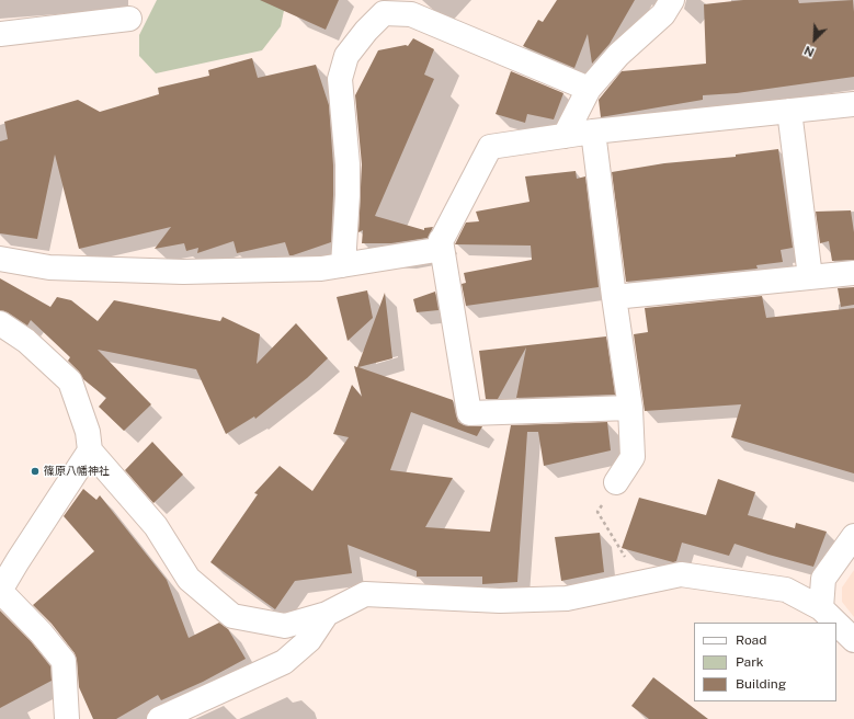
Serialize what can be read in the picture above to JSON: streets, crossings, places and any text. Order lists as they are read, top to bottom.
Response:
{
  "places": ["篠原八幡神社"],
  "legend": ["Road", "Park", "Building"],
  "north": "bottom left"
}
